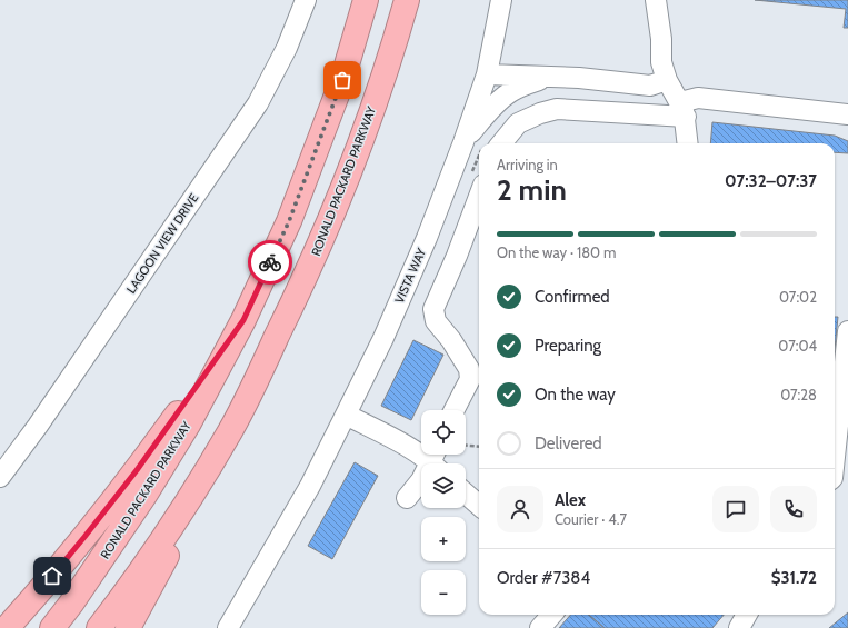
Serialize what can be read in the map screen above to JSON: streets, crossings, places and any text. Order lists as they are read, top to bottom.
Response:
{
  "streets": {
    "highway": ["RONALD PACKARD PARKWAY"],
    "street": ["LAGOON VIEW DRIVE", "VISTA WAY"]
  },
  "page": {
    "heading": ["2 min", "Arriving in", "07:32–07:37"],
    "panel": [
      "Alex",
      "Courier · 4.7",
      "Order #7384",
      "$31.72"
    ],
    "bar": "On the way · 180 m",
    "list": [
      ["Confirmed", "07:02"],
      ["Preparing", "07:04"],
      ["On the way", "07:28"],
      "Delivered"
    ],
    "map_buttons": ["+", "−"]
  }
}
